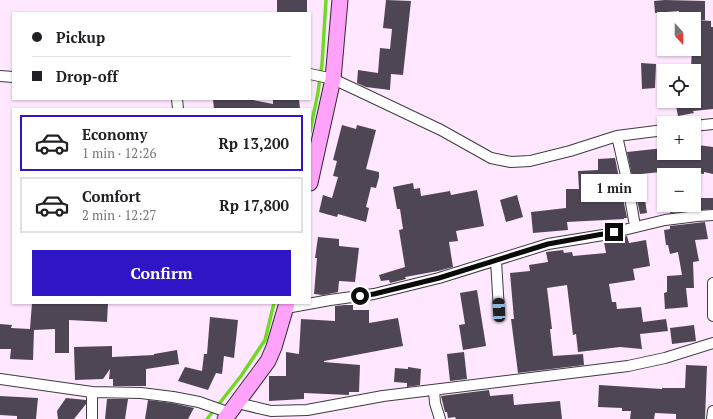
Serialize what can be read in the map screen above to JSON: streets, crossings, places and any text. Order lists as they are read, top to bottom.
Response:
{
  "north": "bottom",
  "page": {
    "map_buttons": ["+", "−"],
    "banner": ["Pickup", "Drop-off"],
    "list": [
      {
        "name": "Economy",
        "note": "1 min · 12:26",
        "value": "Rp 13,200"
      },
      {
        "name": "Comfort",
        "note": "2 min · 12:27",
        "value": "Rp 17,800"
      }
    ],
    "bubble": "1 min",
    "buttons": "Confirm"
  }
}
